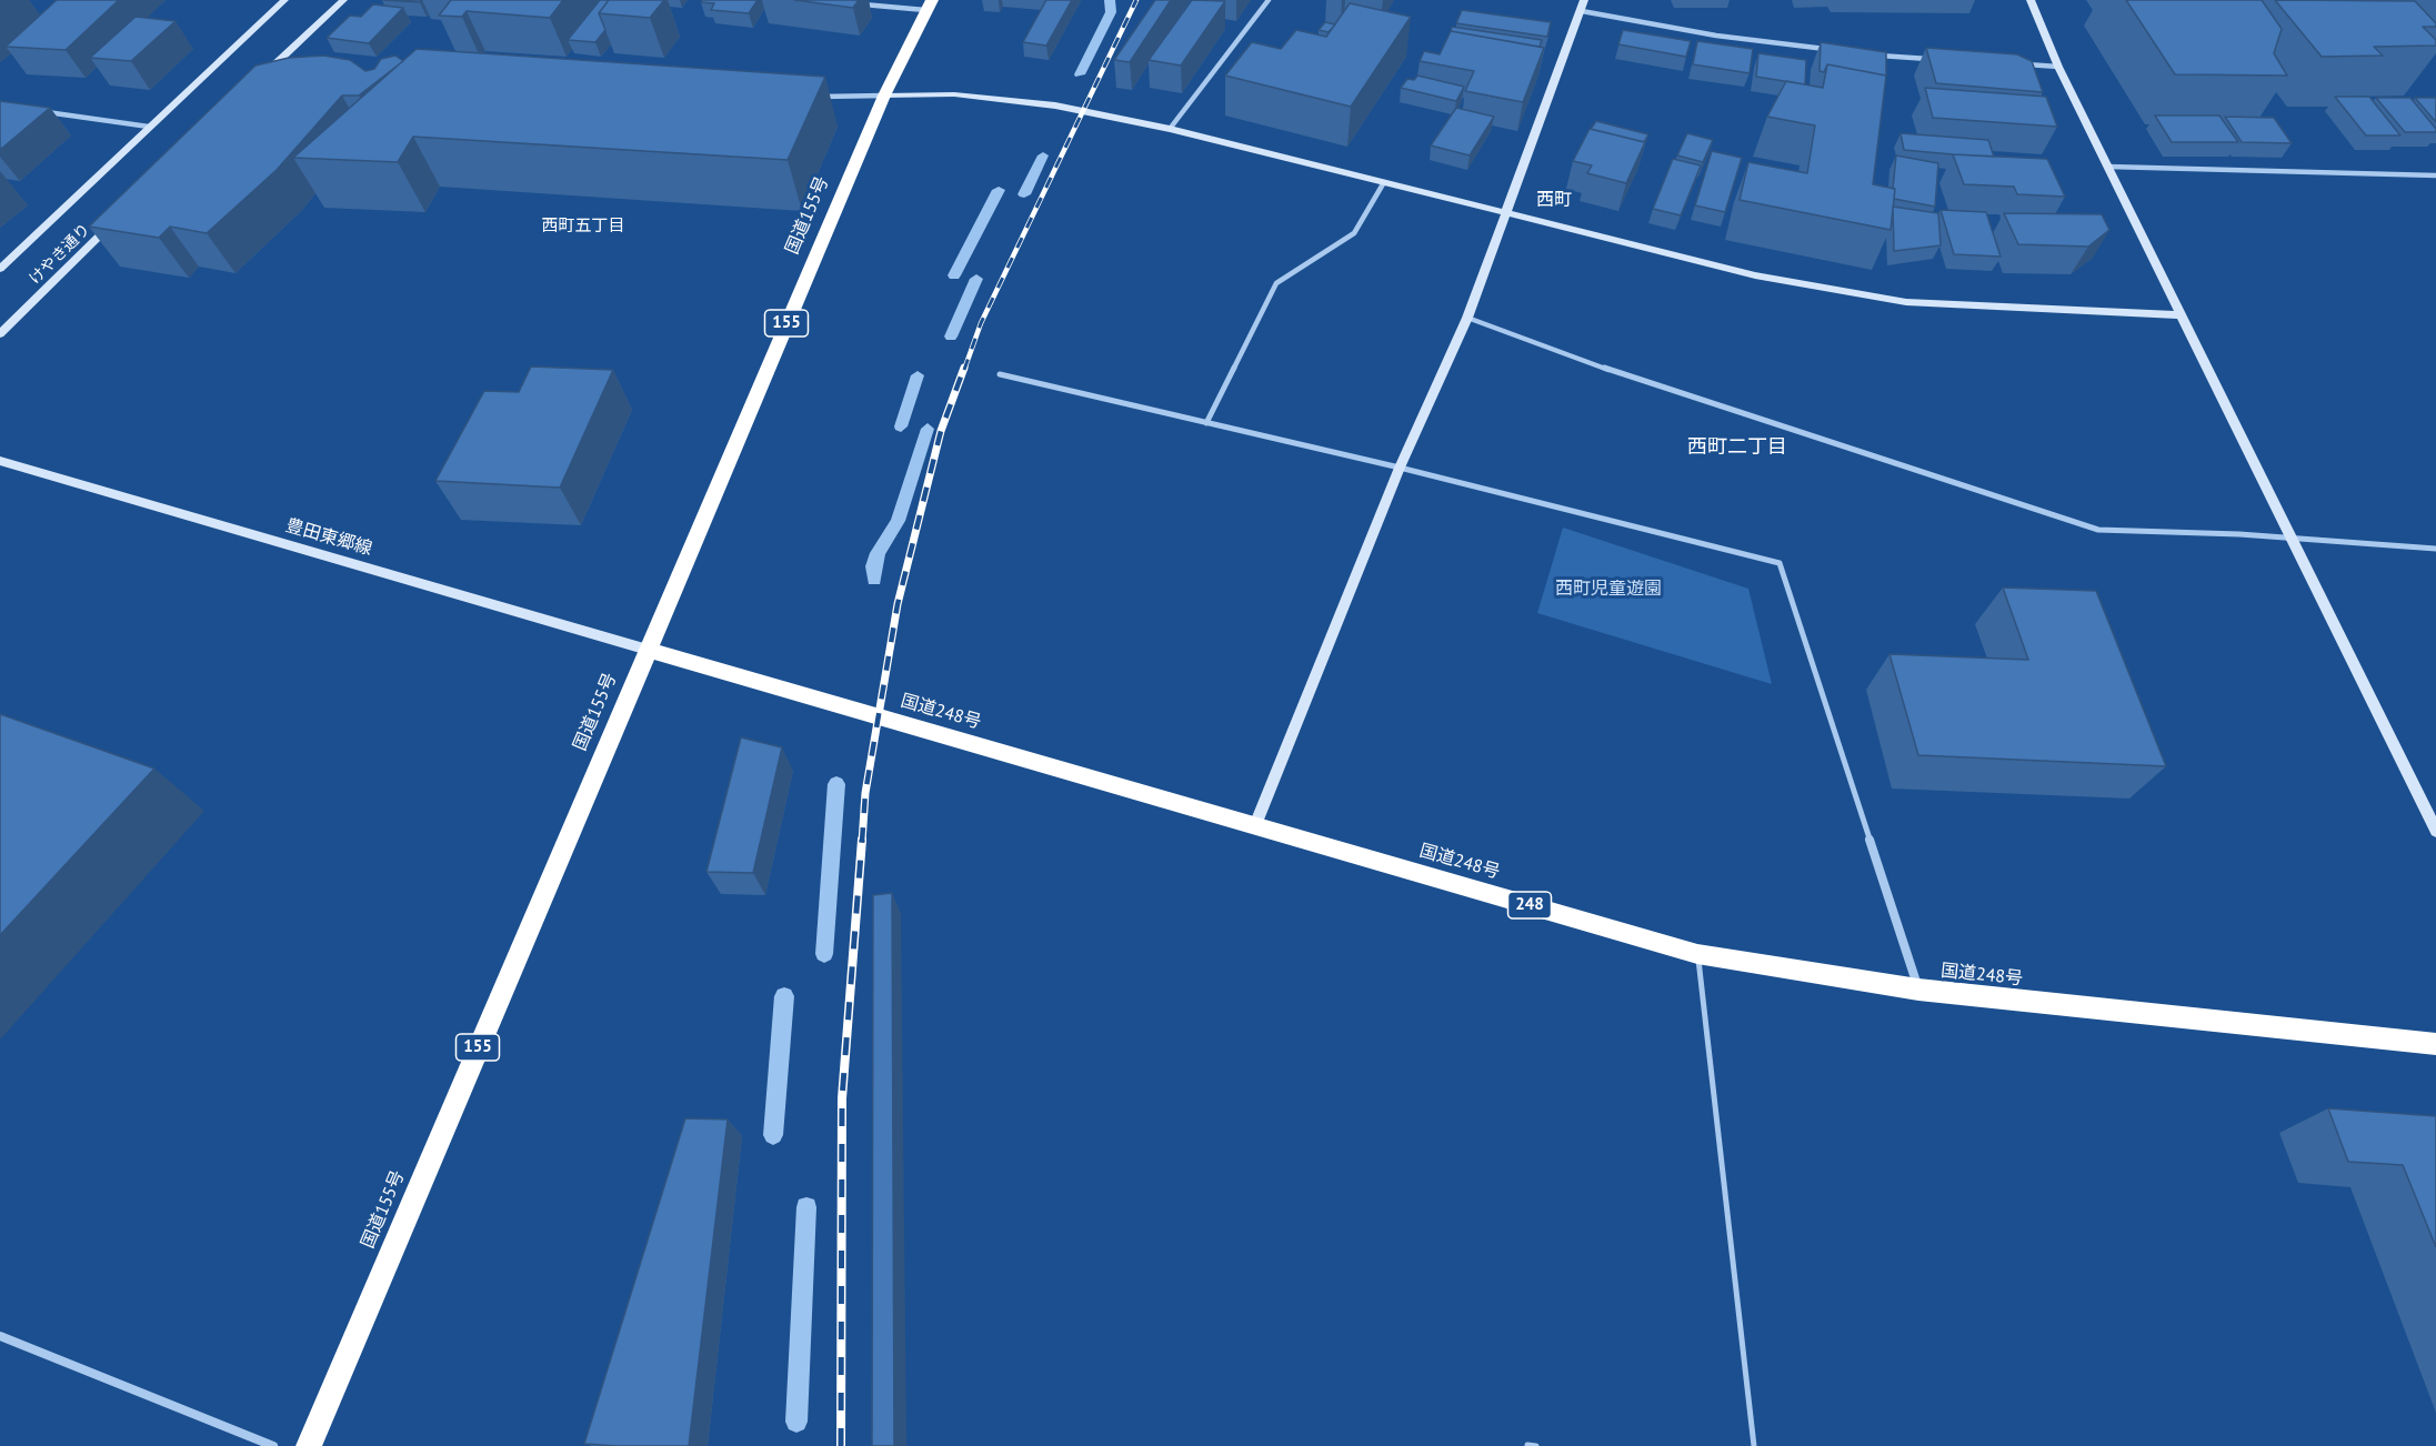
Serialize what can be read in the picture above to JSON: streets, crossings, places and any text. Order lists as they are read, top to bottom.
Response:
{
  "streets": {
    "highway": [
      "国道155号",
      "155",
      "国道248号",
      "248"
    ],
    "street": ["けやき通り", "豊田東郷線"]
  },
  "crossings": [
    ["国道155号", "豊田東郷線"],
    ["国道155号", "国道248号"],
    ["豊田東郷線", "国道248号"]
  ],
  "districts": ["西町", "西町五丁目", "西町二丁目"],
  "parks": ["西町児童遊園"]
}
